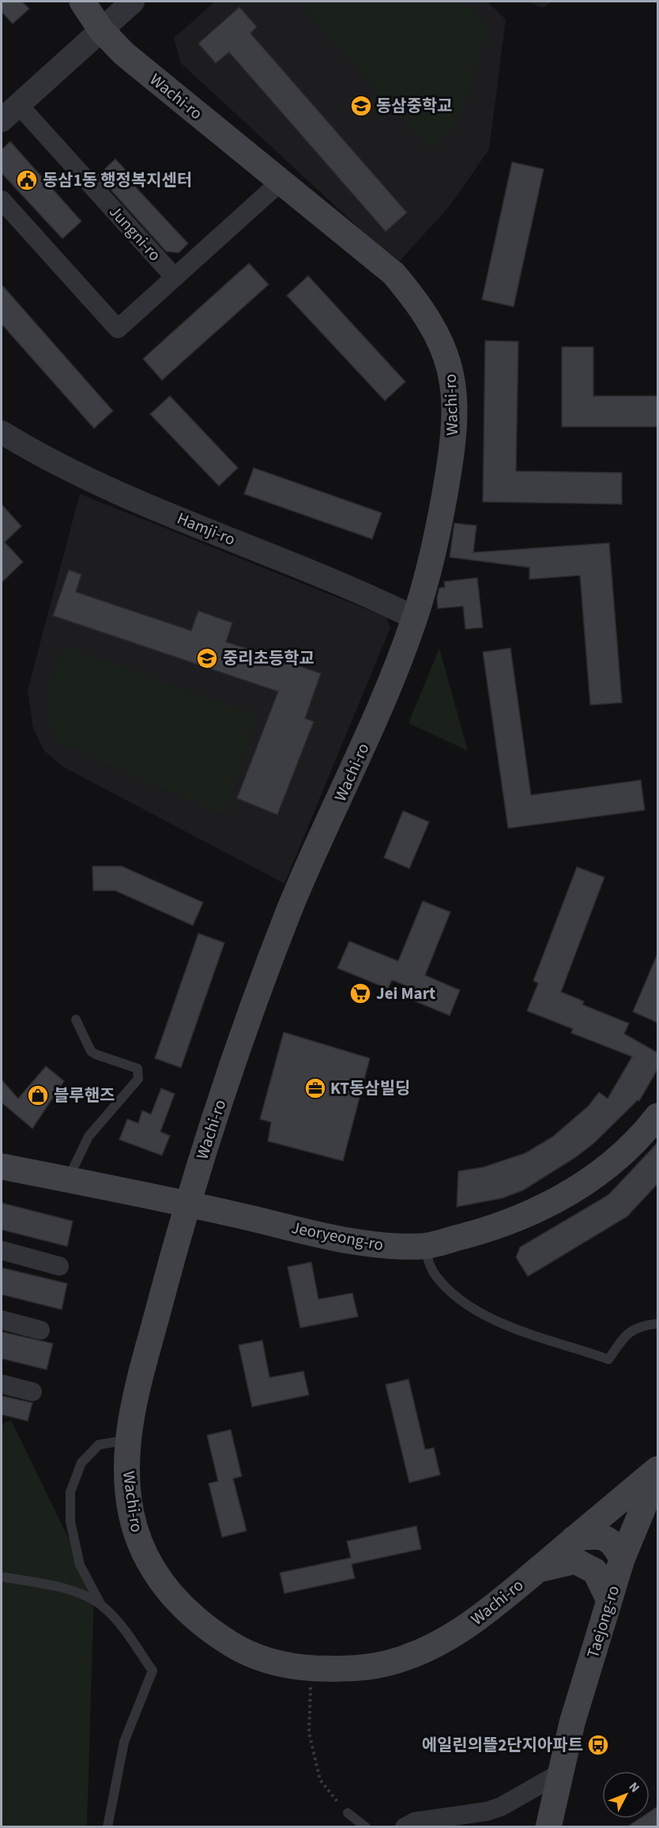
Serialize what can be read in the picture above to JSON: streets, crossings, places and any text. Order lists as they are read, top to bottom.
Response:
{
  "streets": {
    "main road": ["Wachi-ro", "Jeoryeong-ro", "Taejong-ro"],
    "street": ["Jungni-ro", "Hamji-ro"]
  },
  "crossings": [
    ["Wachi-ro", "Hamji-ro"],
    ["Wachi-ro", "Jeoryeong-ro"]
  ],
  "places": {
    "school or university": ["동삼중학교", "중리초등학교"],
    "public building": ["동삼1동 행정복지센터"],
    "supermarket": ["Jei Mart"],
    "office": ["KT동삼빌딩"],
    "shop": ["블루핸즈"],
    "bus stop": ["에일린의뜰2단지아파트"]
  },
  "north": "top right"
}
